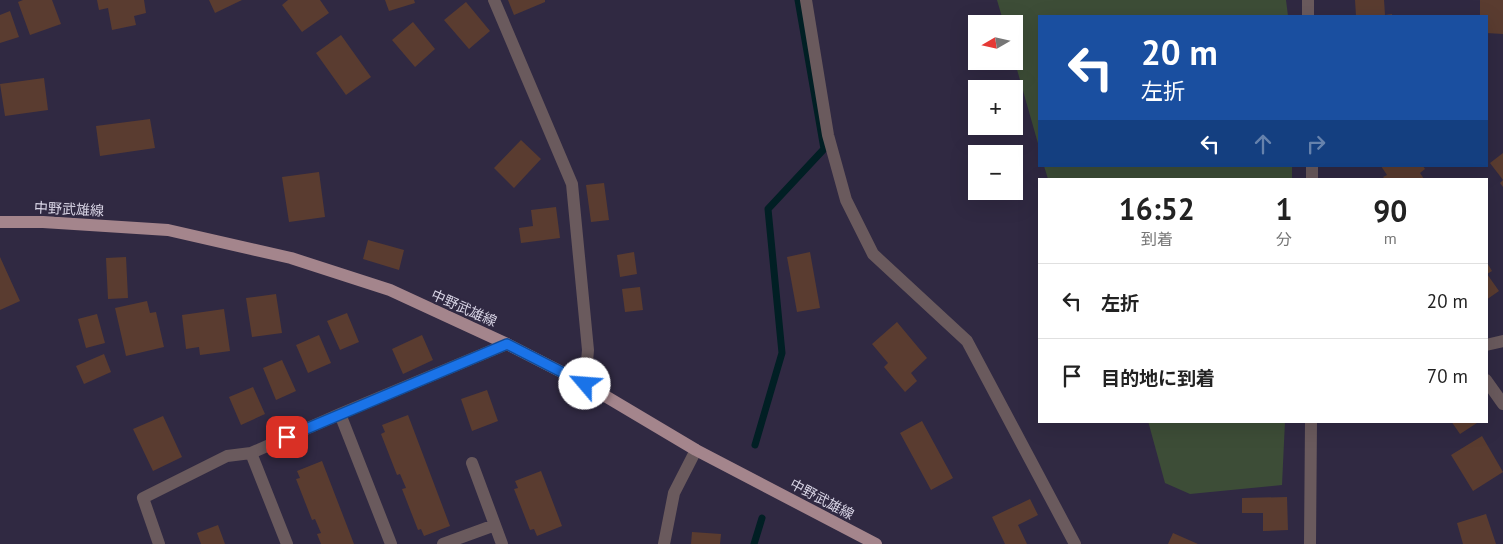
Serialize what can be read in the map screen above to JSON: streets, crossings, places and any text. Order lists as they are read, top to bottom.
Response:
{
  "streets": {
    "main road": ["中野武雄線"]
  },
  "north": "left",
  "page": {
    "map_buttons": ["+", "−"],
    "turn": ["20 m", "左折"],
    "eta": [
      "16:52",
      "到着",
      "1",
      "分",
      "90",
      "m"
    ],
    "list": [
      {
        "name": "左折",
        "value": "20 m"
      },
      {
        "name": "目的地に到着",
        "value": "70 m"
      }
    ]
  }
}
